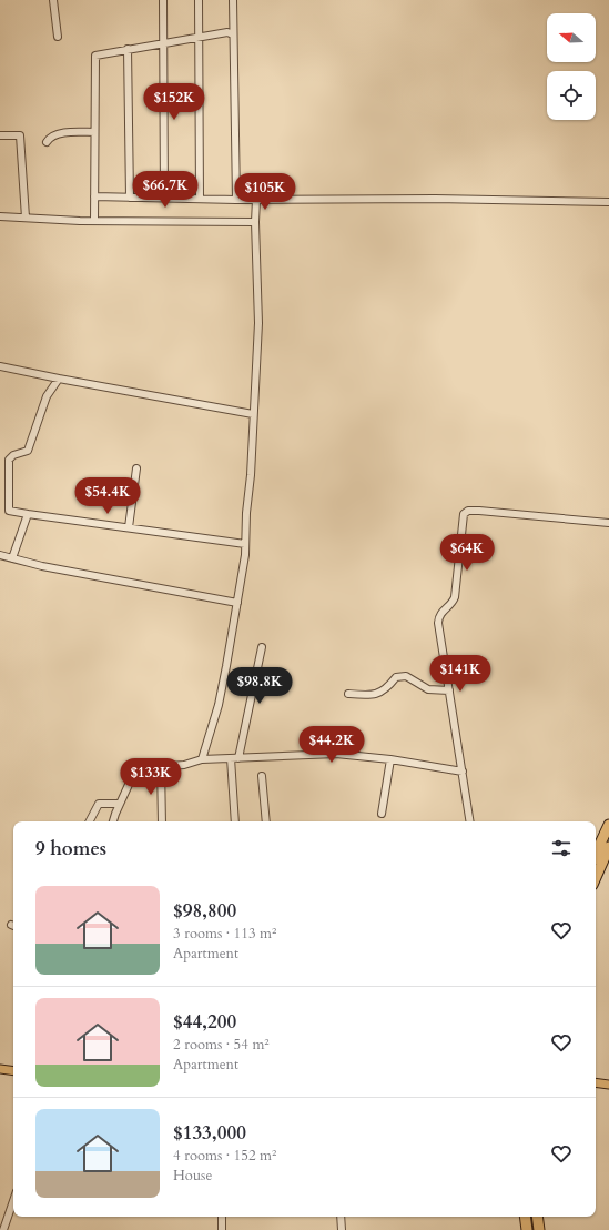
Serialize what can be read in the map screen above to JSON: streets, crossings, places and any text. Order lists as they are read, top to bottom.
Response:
{
  "north": "left",
  "page": {
    "price": [
      "$152K",
      "$66.7K",
      "$105K",
      "$54.4K",
      "$64K",
      "$141K",
      "$98.8K",
      "$44.2K",
      "$133K"
    ],
    "heading": "9 homes",
    "list": [
      {
        "name": "$98,800",
        "note": "3 rooms · 113 m² · Apartment"
      },
      {
        "name": "$44,200",
        "note": "2 rooms · 54 m² · Apartment"
      },
      {
        "name": "$133,000",
        "note": "4 rooms · 152 m² · House"
      }
    ]
  }
}
